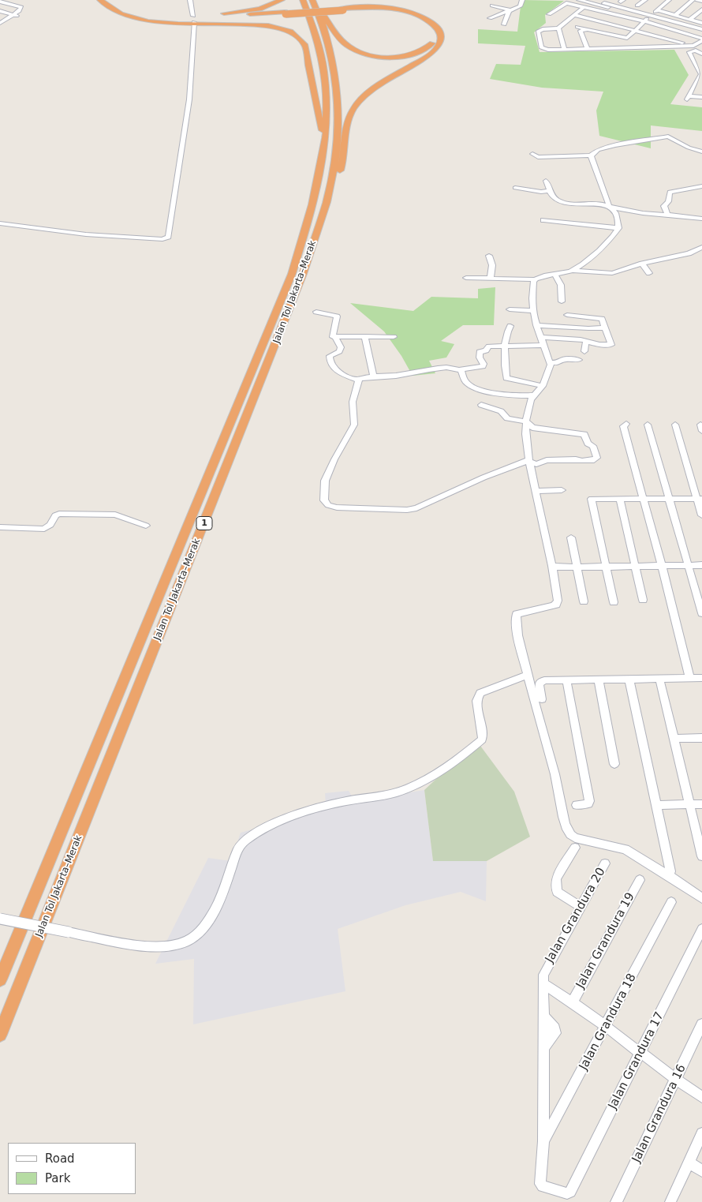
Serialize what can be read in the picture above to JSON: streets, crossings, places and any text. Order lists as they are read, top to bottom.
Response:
{
  "streets": {
    "highway": ["Jalan Tol Jakarta–Merak", "1"],
    "street": [
      "Jalan Grandura 20",
      "Jalan Grandura 19",
      "Jalan Grandura 18",
      "Jalan Grandura 17",
      "Jalan Grandura 16"
    ]
  },
  "crossings": [
    ["Jalan Grandura 20", "Jalan Grandura 18"],
    ["Jalan Grandura 20", "Jalan Grandura 17"]
  ],
  "legend": ["Road", "Park"]
}
